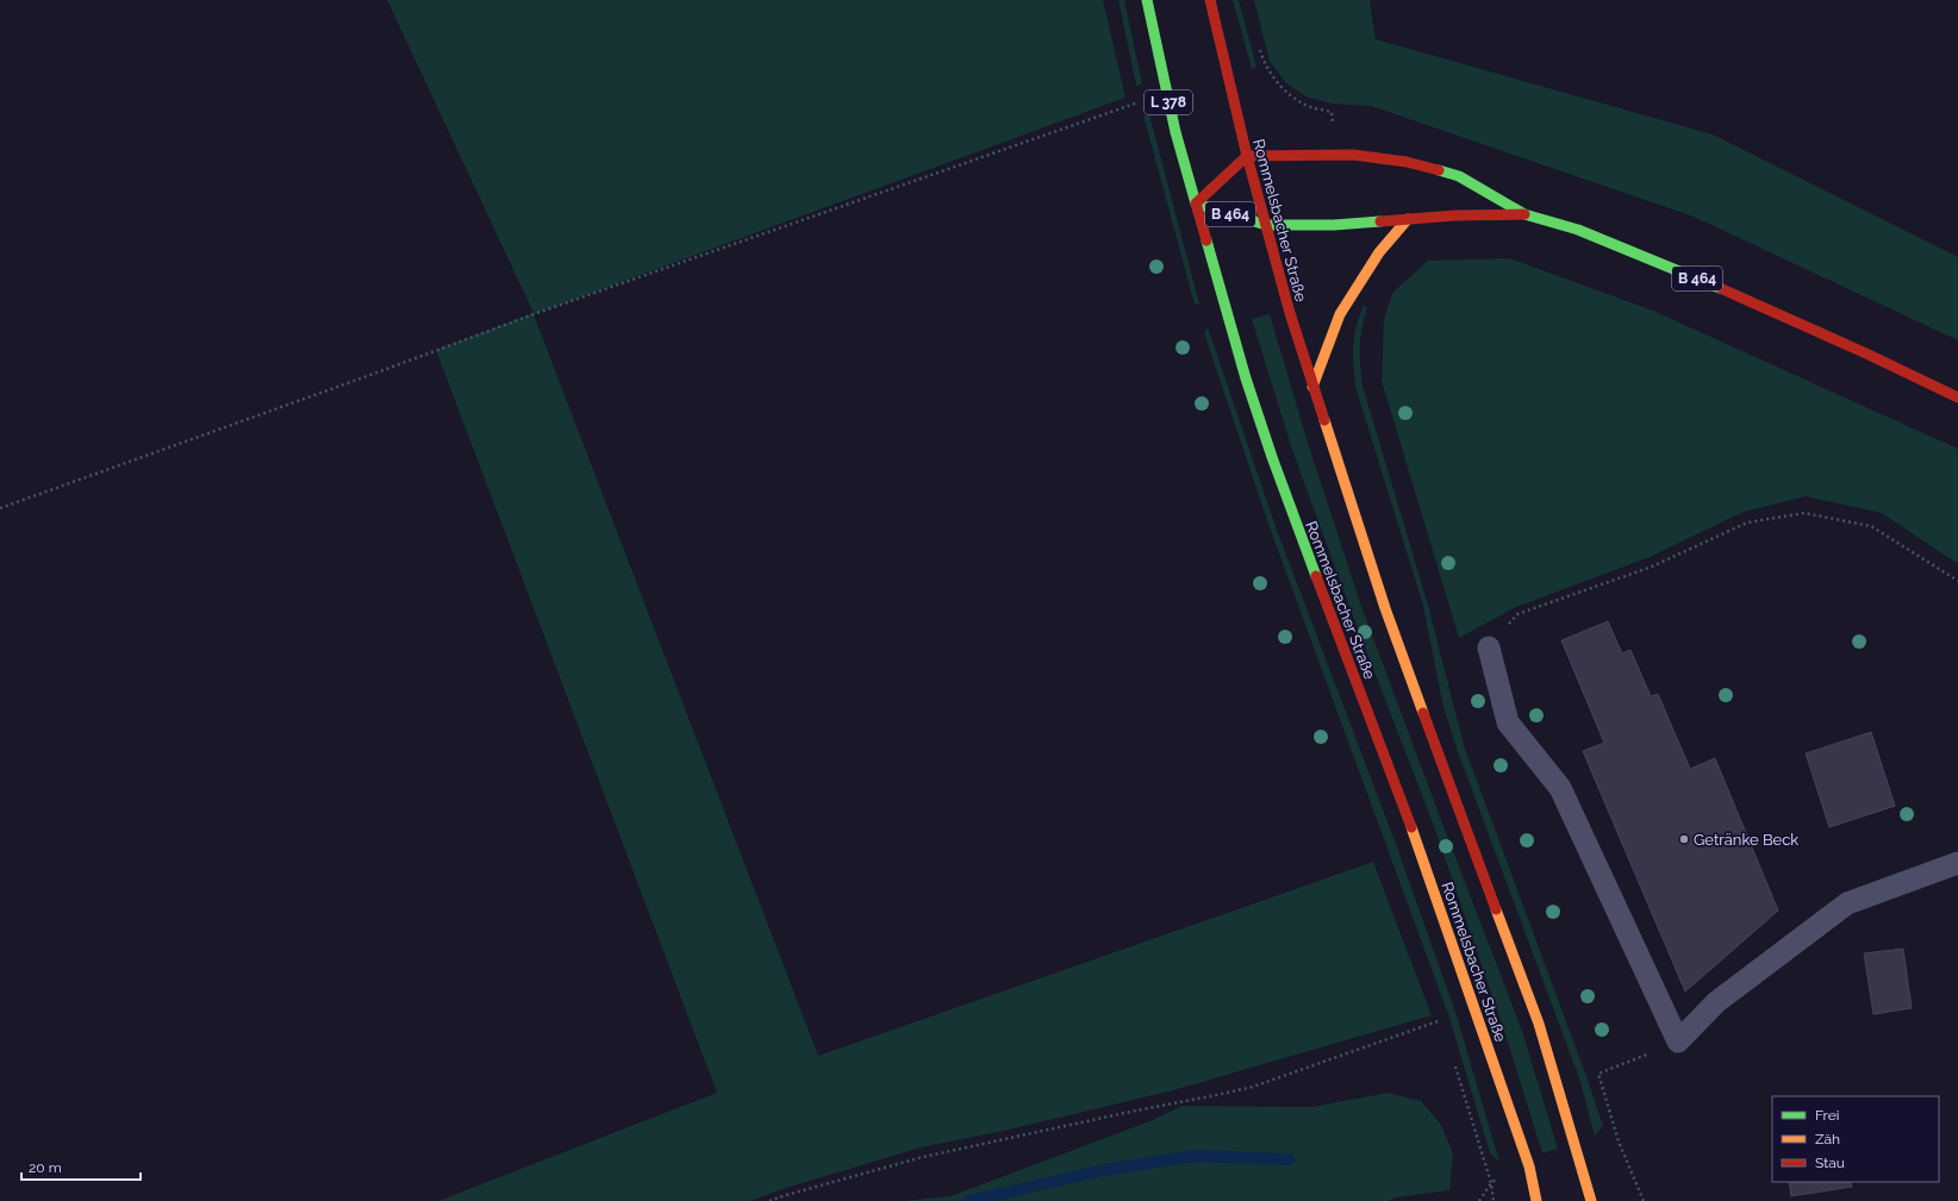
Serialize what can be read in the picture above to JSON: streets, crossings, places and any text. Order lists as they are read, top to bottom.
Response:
{
  "streets": {
    "main road": ["L 378", "B 464", "Rommelsbacher Straße"]
  },
  "crossings": [
    ["B 464", "Rommelsbacher Straße"]
  ],
  "places": ["Getränke Beck"],
  "legend": ["Frei", "Zäh", "Stau"],
  "scale_bar": "20 m"
}
